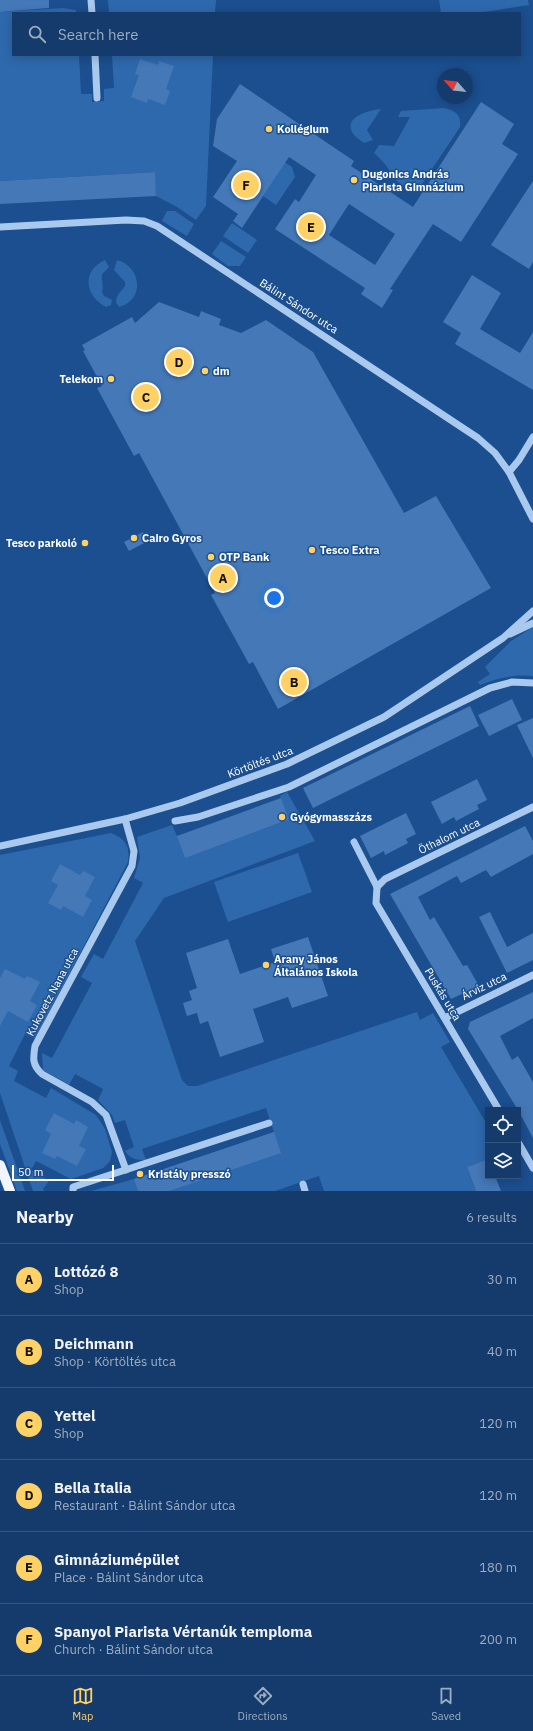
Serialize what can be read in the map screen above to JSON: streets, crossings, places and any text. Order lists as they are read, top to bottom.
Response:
{
  "streets": {
    "street": [
      "Bálint Sándor utca",
      "Körtöltés utca",
      "Öthalom utca",
      "Árvíz utca",
      "Kukovetz Nana utca",
      "Puskás utca"
    ]
  },
  "crossings": [
    ["Körtöltés utca", "Kukovetz Nana utca"],
    ["Öthalom utca", "Puskás utca"],
    ["Árvíz utca", "Puskás utca"]
  ],
  "places": [
    "Kollégium",
    "Dugonics András Piarista Gimnázium",
    "dm",
    "Telekom",
    "Cairo Gyros",
    "Tesco parkoló",
    "Tesco Extra",
    "OTP Bank",
    "Gyógymasszázs",
    "Arany János Általános Iskola",
    "Kristály presszó"
  ],
  "scale_bar": "50 m",
  "north": "top left",
  "page": {
    "search": "Search here",
    "pins": [
      "F",
      "E",
      "D",
      "C",
      "A",
      "B"
    ],
    "scale": "50 m",
    "heading": ["Nearby", "6 results"],
    "list": [
      {
        "mark": "A",
        "name": "Lottózó 8",
        "note": "Shop",
        "value": "30 m"
      },
      {
        "mark": "B",
        "name": "Deichmann",
        "note": "Shop · Körtöltés utca",
        "value": "40 m"
      },
      {
        "mark": "C",
        "name": "Yettel",
        "note": "Shop",
        "value": "120 m"
      },
      {
        "mark": "D",
        "name": "Bella Italia",
        "note": "Restaurant · Bálint Sándor utca",
        "value": "120 m"
      },
      {
        "mark": "E",
        "name": "Gimnáziumépület",
        "note": "Place · Bálint Sándor utca",
        "value": "180 m"
      },
      {
        "mark": "F",
        "name": "Spanyol Piarista Vértanúk temploma",
        "note": "Church · Bálint Sándor utca",
        "value": "200 m"
      }
    ],
    "nav": ["Map", "Directions", "Saved"]
  }
}
